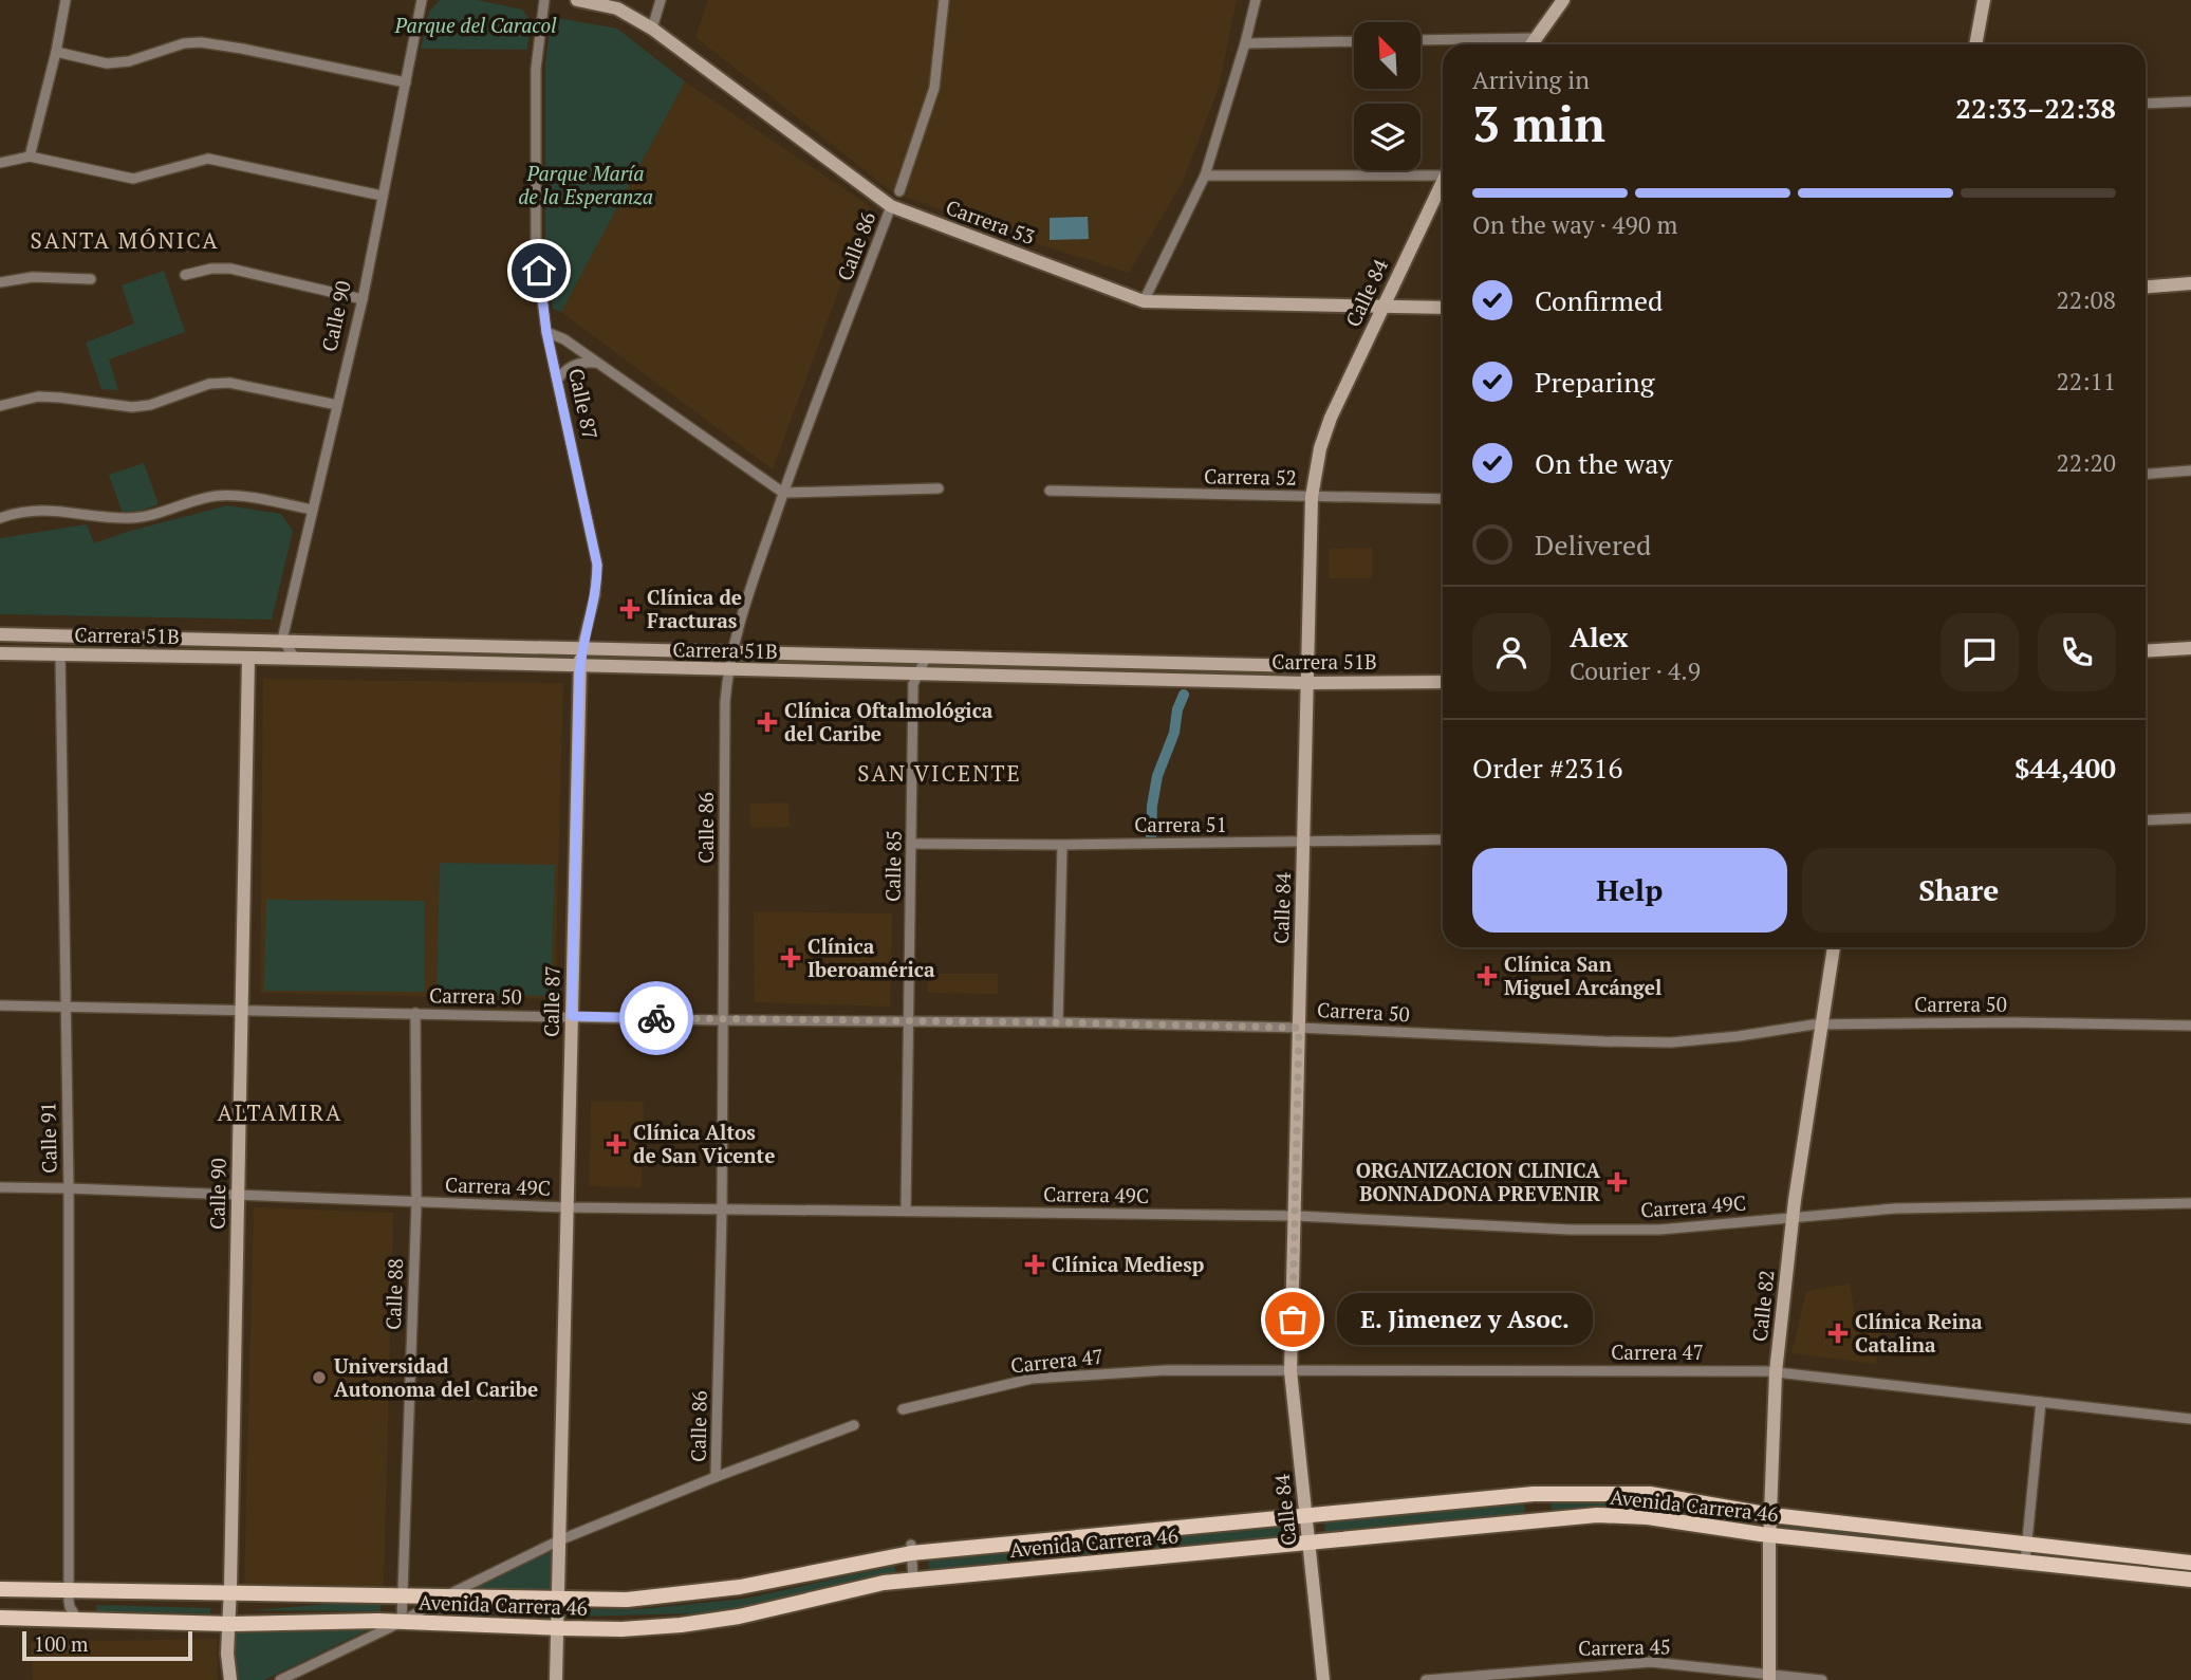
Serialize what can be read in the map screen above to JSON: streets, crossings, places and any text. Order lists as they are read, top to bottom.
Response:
{
  "streets": {
    "main road": [
      "Carrera 53",
      "Calle 84",
      "Calle 90",
      "Calle 87",
      "Carrera 51B",
      "Calle 82",
      "Avenida Carrera 46"
    ],
    "street": [
      "Calle 86",
      "Carrera 52",
      "Carrera 51",
      "Calle 85",
      "Carrera 50",
      "Calle 91",
      "Carrera 49C",
      "Calle 88",
      "Carrera 47",
      "Carrera 45"
    ]
  },
  "crossings": [
    ["Carrera 53", "Calle 86"],
    ["Carrera 53", "Calle 84"],
    ["Calle 86", "Carrera 51B"],
    ["Calle 86", "Carrera 50"],
    ["Calle 86", "Carrera 49C"],
    ["Calle 84", "Carrera 52"],
    ["Calle 84", "Carrera 51B"],
    ["Calle 84", "Carrera 51"],
    ["Calle 84", "Carrera 50"],
    ["Calle 84", "Carrera 49C"],
    ["Calle 84", "Carrera 47"],
    ["Calle 84", "Avenida Carrera 46"],
    ["Calle 90", "Carrera 51B"],
    ["Calle 90", "Carrera 50"],
    ["Calle 90", "Carrera 49C"],
    ["Calle 90", "Avenida Carrera 46"],
    ["Calle 87", "Carrera 51B"],
    ["Calle 87", "Carrera 50"],
    ["Calle 87", "Carrera 49C"],
    ["Calle 87", "Avenida Carrera 46"],
    ["Carrera 51B", "Calle 85"],
    ["Carrera 51B", "Calle 91"],
    ["Carrera 51", "Calle 85"],
    ["Calle 85", "Carrera 50"],
    ["Calle 85", "Carrera 49C"],
    ["Carrera 50", "Calle 91"],
    ["Carrera 50", "Calle 88"],
    ["Carrera 50", "Calle 82"],
    ["Calle 91", "Carrera 49C"],
    ["Calle 91", "Avenida Carrera 46"],
    ["Carrera 49C", "Calle 88"],
    ["Carrera 49C", "Calle 82"],
    ["Calle 88", "Avenida Carrera 46"],
    ["Calle 82", "Carrera 47"],
    ["Calle 82", "Avenida Carrera 46"],
    ["Calle 82", "Carrera 45"]
  ],
  "districts": ["SANTA MÓNICA", "SAN VICENTE", "ALTAMIRA"],
  "parks": ["Parque del Caracol", "Parque María de la Esperanza"],
  "places": {
    "health": [
      "Clínica de Fracturas",
      "Clínica Oftalmológica del Caribe",
      "Clínica Iberoamérica",
      "Clínica San Miguel Arcángel",
      "Clínica Altos de San Vicente",
      "ORGANIZACION CLINICA BONNADONA PREVENIR",
      "Clínica Mediesp",
      "Clínica Reina Catalina"
    ],
    "other": ["E. Jimenez y Asoc.", "Universidad Autonoma del Caribe"]
  },
  "scale_bar": "100 m",
  "north": "top left",
  "page": {
    "heading": ["3 min", "Arriving in", "22:33–22:38"],
    "panel": [
      "Alex",
      "Courier · 4.9",
      "Order #2316",
      "$44,400"
    ],
    "bar": "On the way · 490 m",
    "list": [
      ["Confirmed", "22:08"],
      ["Preparing", "22:11"],
      ["On the way", "22:20"],
      "Delivered"
    ],
    "buttons": ["Help", "Share"],
    "bubble": "E. Jimenez y Asoc.",
    "scale": "100 m"
  }
}
